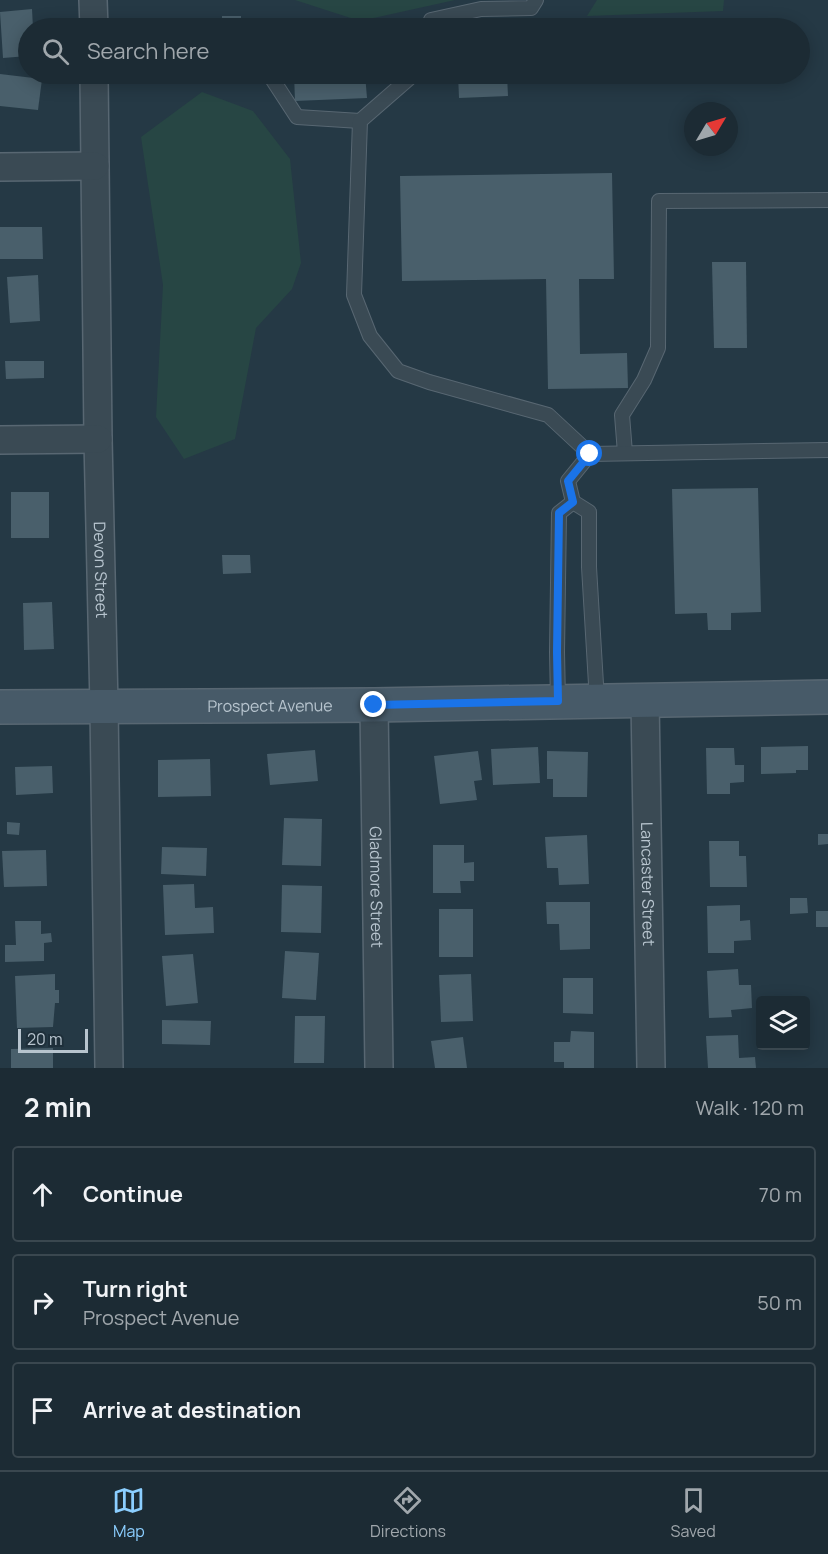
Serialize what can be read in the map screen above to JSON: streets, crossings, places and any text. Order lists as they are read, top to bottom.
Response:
{
  "streets": {
    "street": [
      "Devon Street",
      "Prospect Avenue",
      "Lancaster Street",
      "Gladmore Street"
    ]
  },
  "crossings": [
    ["Devon Street", "Prospect Avenue"],
    ["Prospect Avenue", "Lancaster Street"],
    ["Prospect Avenue", "Gladmore Street"]
  ],
  "scale_bar": "20 m",
  "north": "top right",
  "page": {
    "search": "Search here",
    "scale": "20 m",
    "heading": ["2 min", "Walk · 120 m"],
    "list": [
      ["Continue", "70 m"],
      ["Turn right", "Prospect Avenue", "50 m"],
      "Arrive at destination"
    ],
    "nav": ["Map", "Directions", "Saved"]
  }
}
